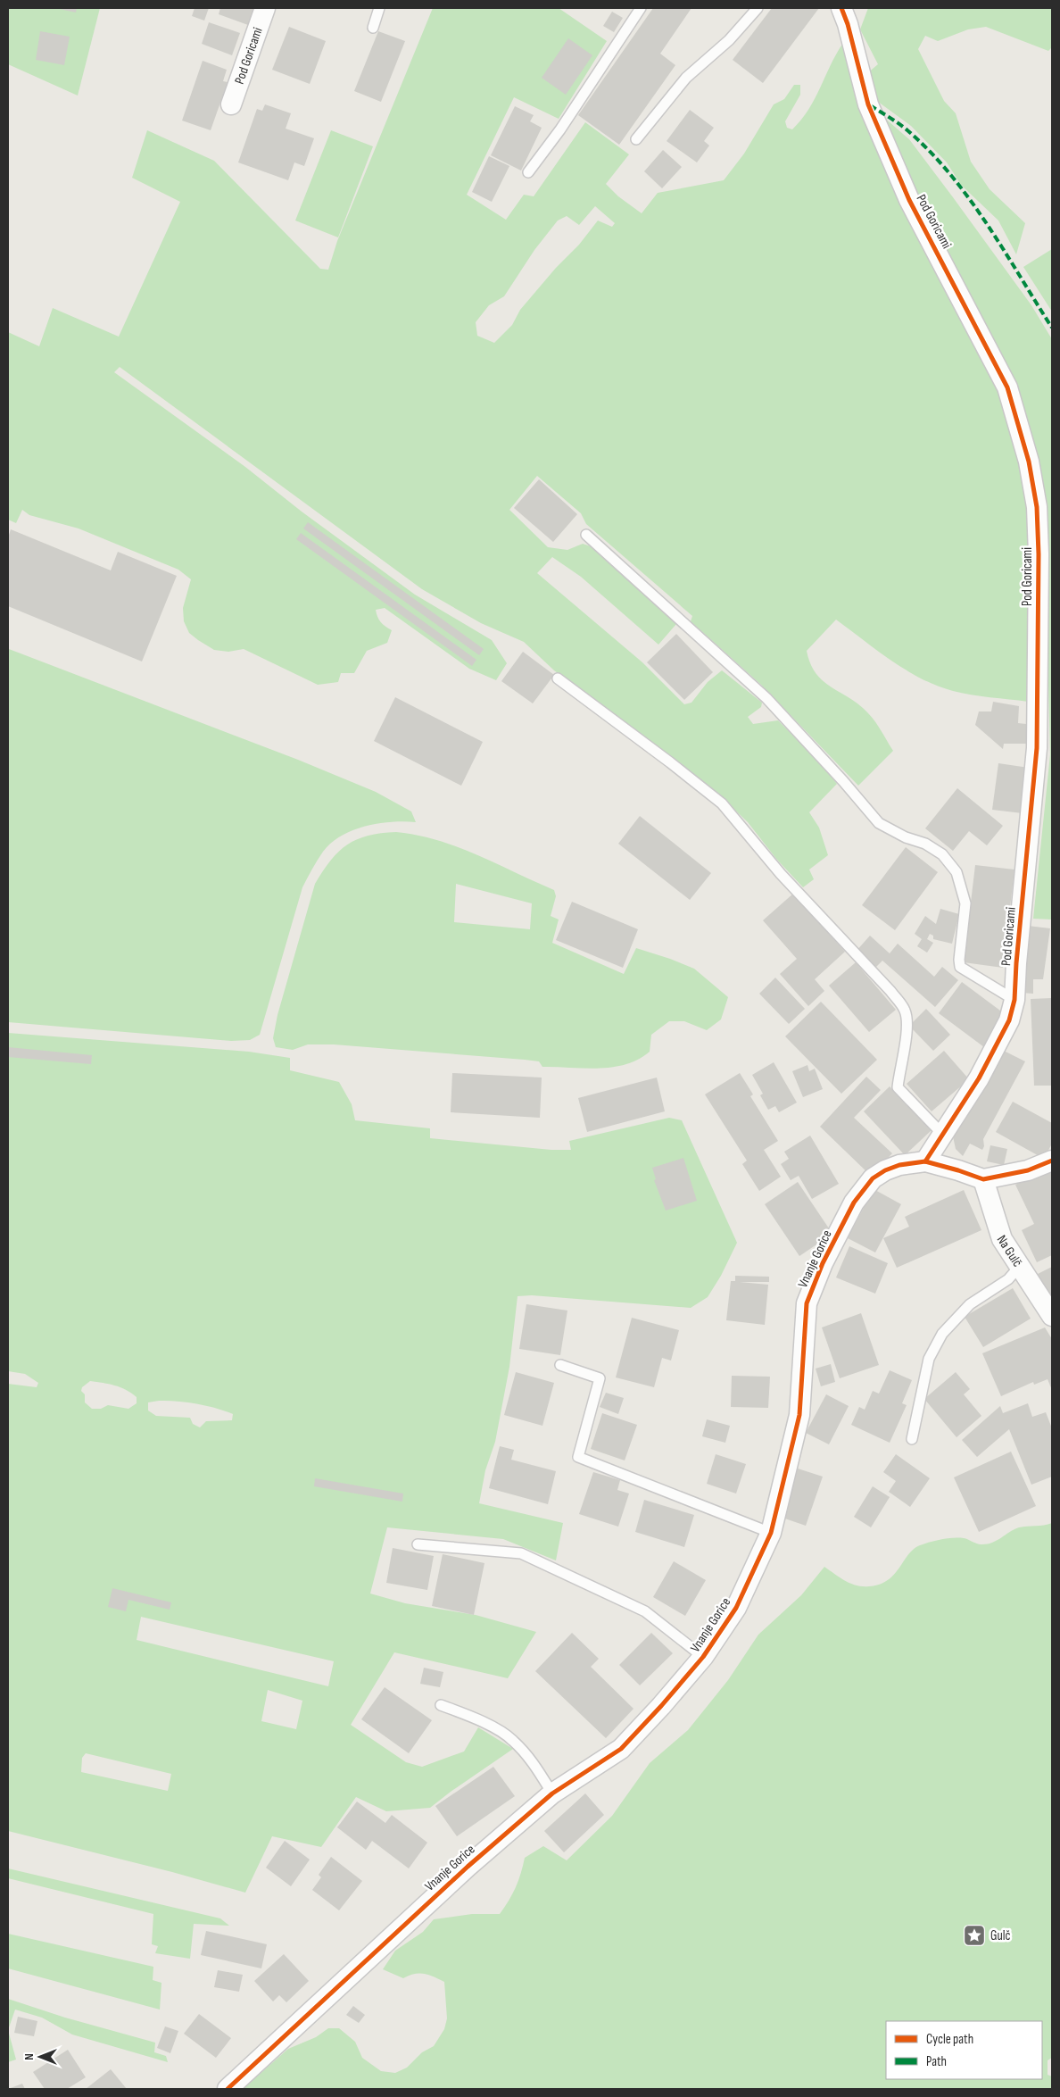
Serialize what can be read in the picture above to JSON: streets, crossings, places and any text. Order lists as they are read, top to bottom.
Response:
{
  "streets": {
    "street": ["Pod Goricami", "Na Gulč", "Vnanje Gorice"]
  },
  "crossings": [
    ["Pod Goricami", "Vnanje Gorice"],
    ["Na Gulč", "Vnanje Gorice"]
  ],
  "places": {
    "place": ["Gulč"]
  },
  "legend": ["Cycle path", "Path"],
  "north": "left"
}
